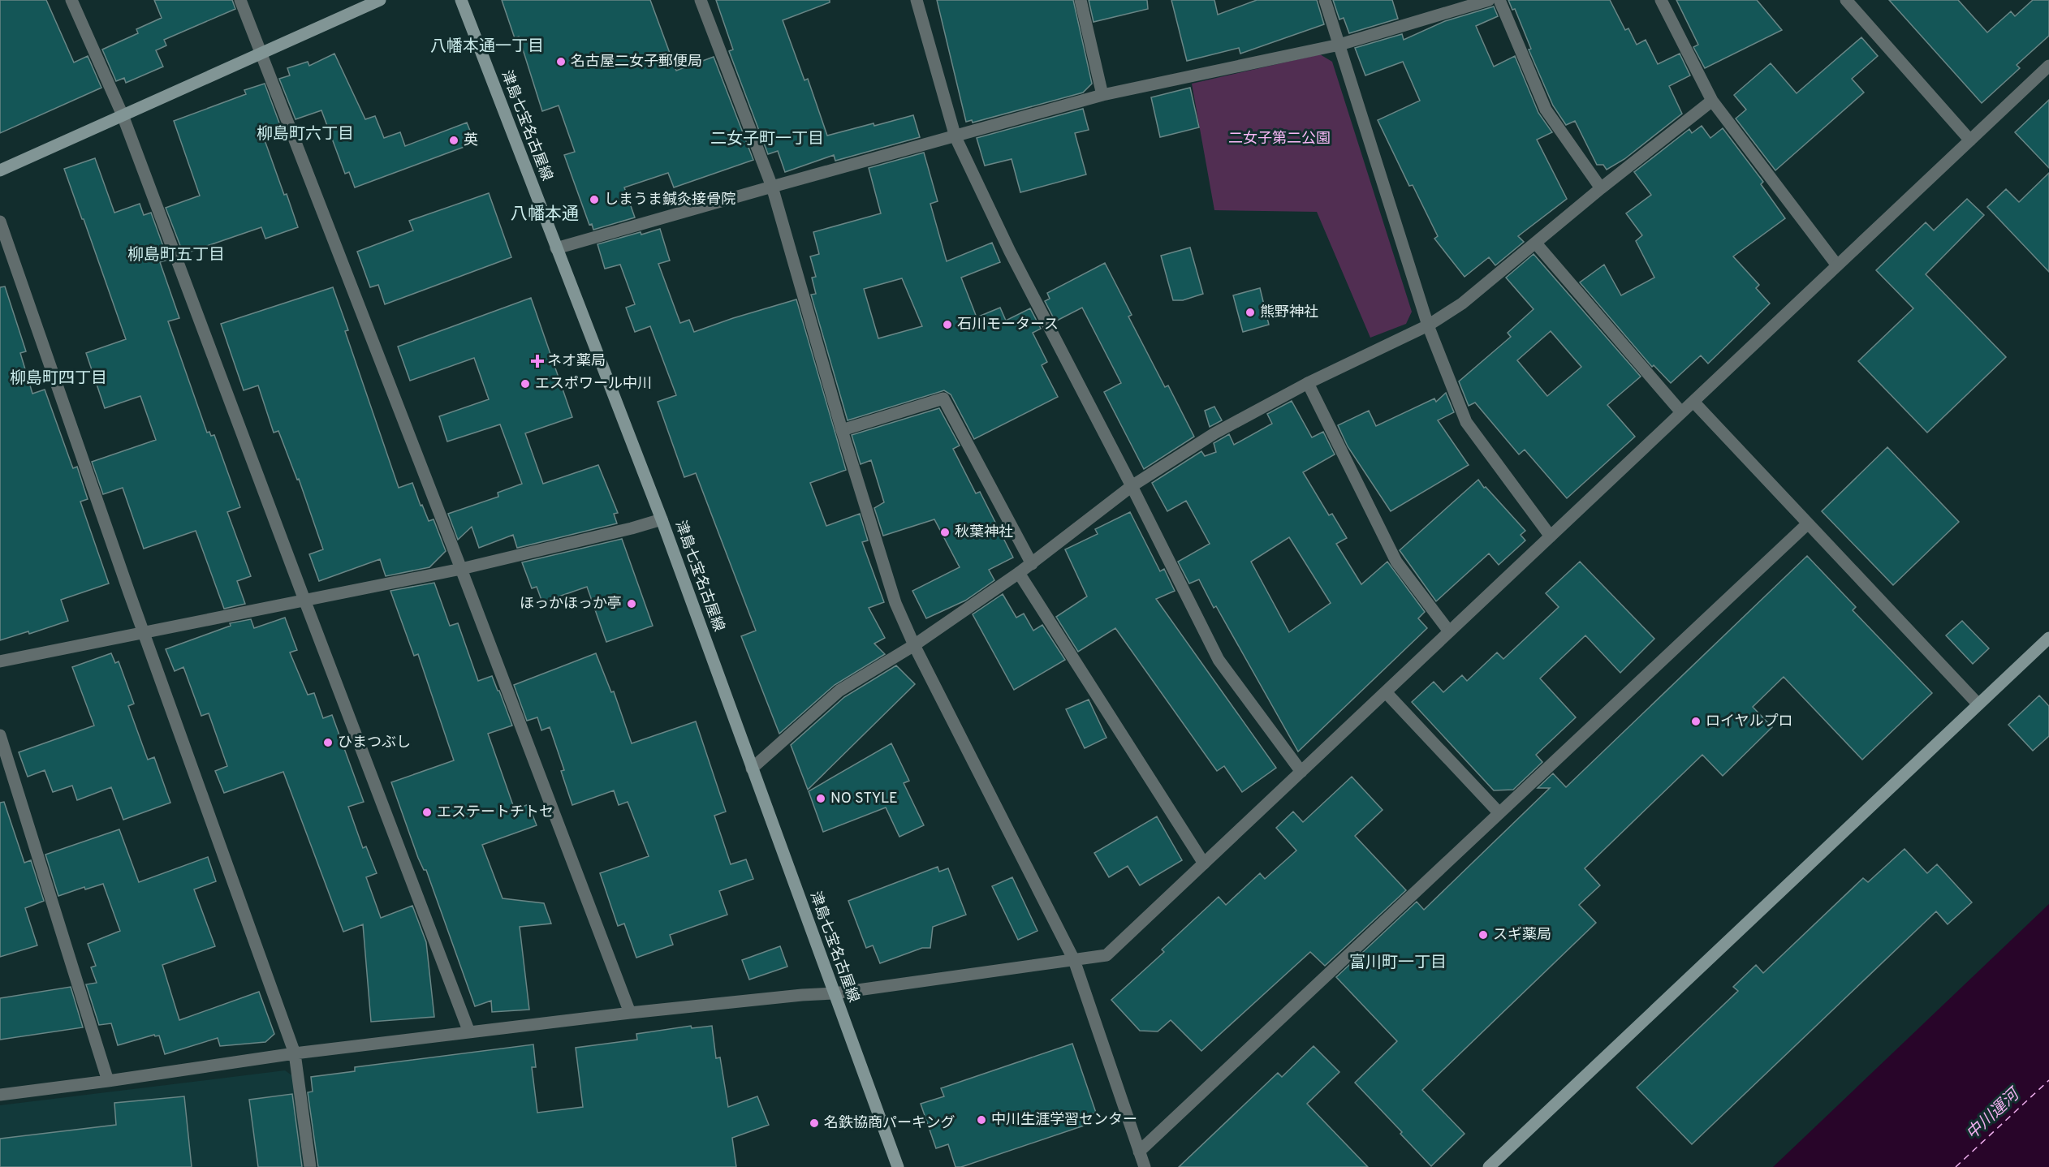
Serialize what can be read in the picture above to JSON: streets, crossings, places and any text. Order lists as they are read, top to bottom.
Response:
{
  "streets": {
    "main road": ["津島七宝名古屋線"]
  },
  "districts": [
    "八幡本通一丁目",
    "柳島町六丁目",
    "二女子町一丁目",
    "八幡本通",
    "柳島町五丁目",
    "柳島町四丁目",
    "富川町一丁目"
  ],
  "water": ["中川運河"],
  "parks": ["二女子第二公園"],
  "places": {
    "other": [
      "名古屋二女子郵便局",
      "英",
      "しまうま鍼灸接骨院",
      "熊野神社",
      "石川モータース",
      "エスポワール中川",
      "秋葉神社",
      "ほっかほっか亭",
      "ロイヤルプロ",
      "ひまつぶし",
      "NO STYLE",
      "エステートチトセ",
      "スギ薬局",
      "中川生涯学習センター",
      "名鉄協商パーキング"
    ],
    "health": ["ネオ薬局"]
  }
}
